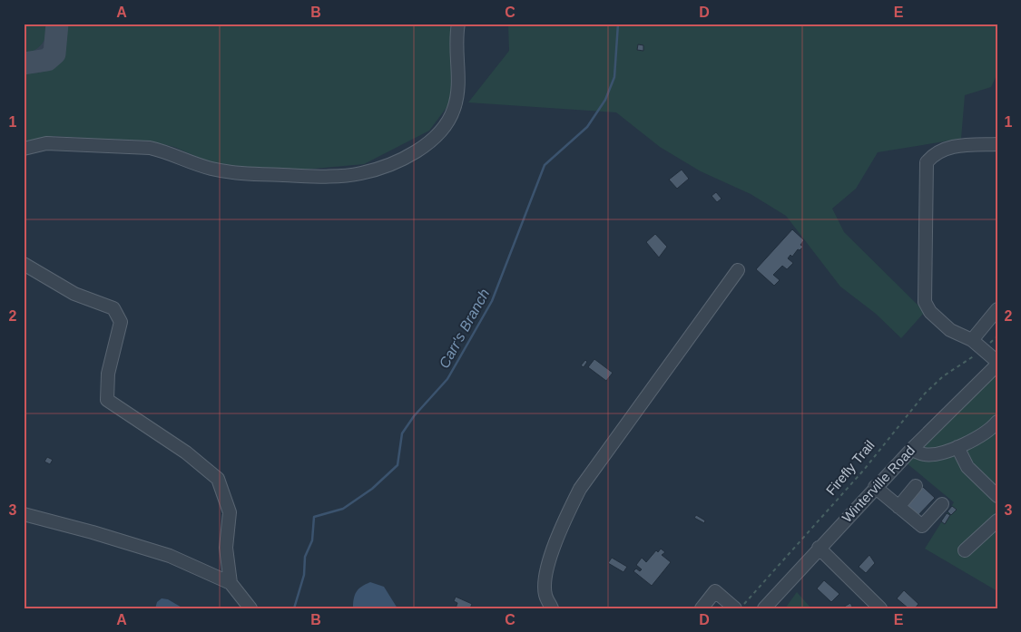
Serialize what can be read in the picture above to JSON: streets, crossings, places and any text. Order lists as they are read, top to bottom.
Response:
{
  "streets": {
    "street": ["Winterville Road"],
    "path": ["Firefly Trail"]
  },
  "water": ["Carr's Branch"],
  "grid": {
    "columns": [
      "A",
      "B",
      "C",
      "D",
      "E"
    ],
    "rows": ["1", "2", "3"]
  }
}
